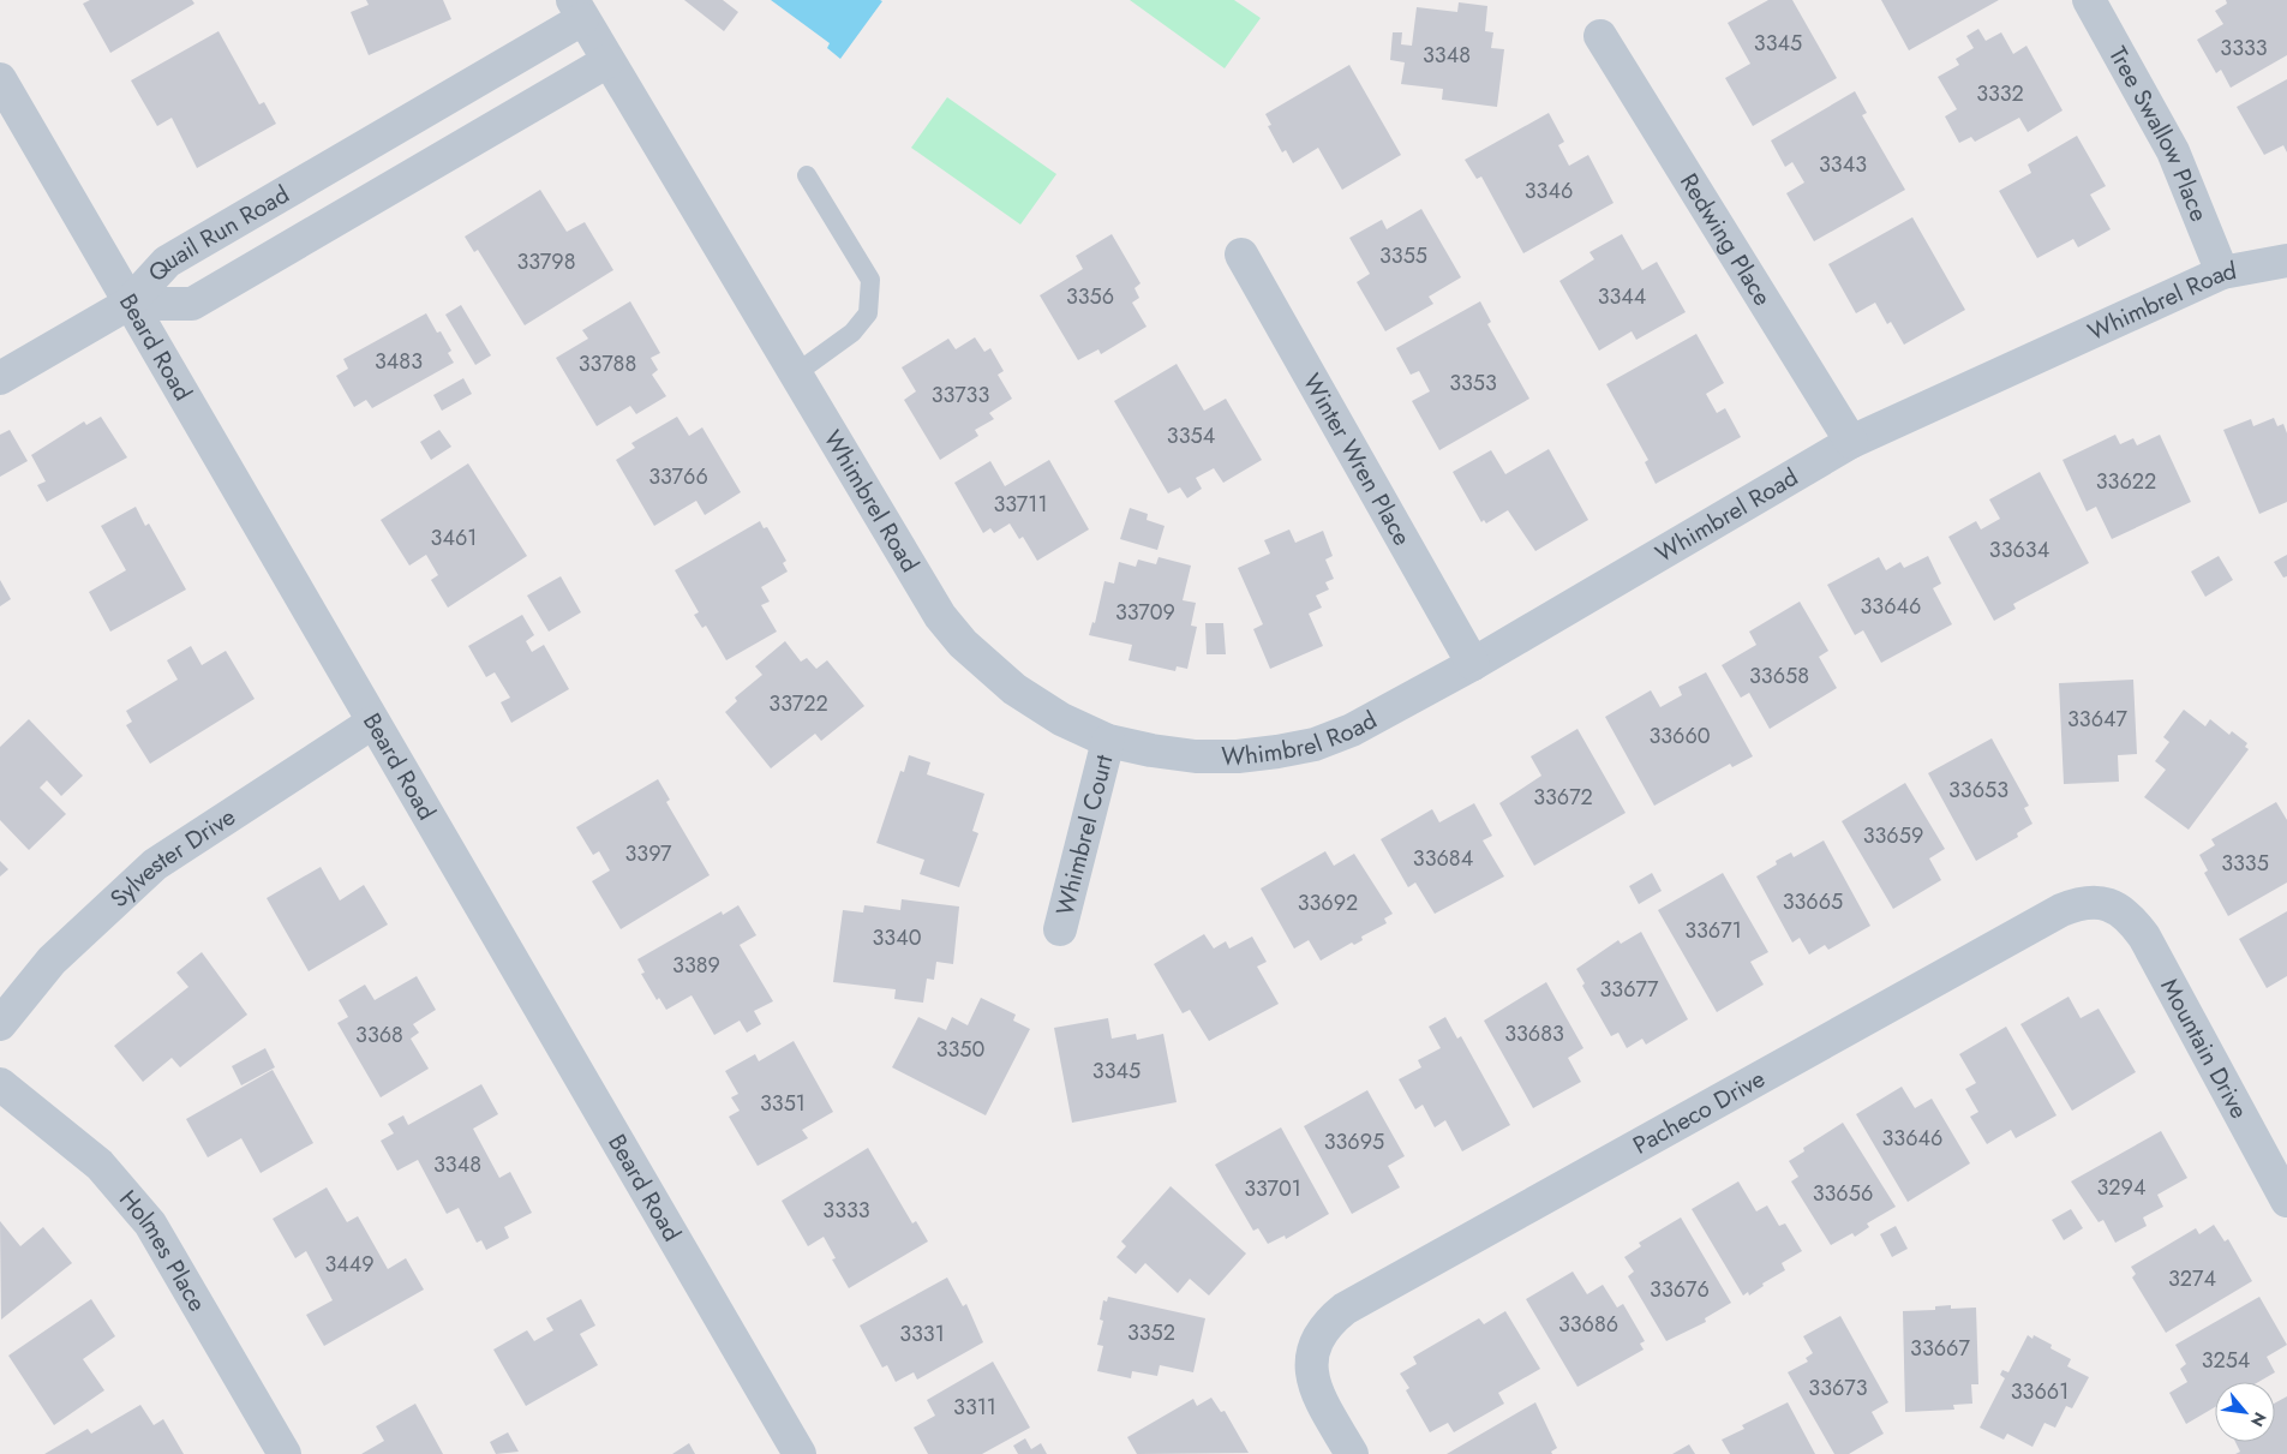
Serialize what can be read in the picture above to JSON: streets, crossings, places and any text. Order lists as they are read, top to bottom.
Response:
{
  "streets": {
    "street": [
      "Tree Swallow Place",
      "Quail Run Road",
      "Redwing Place",
      "Whimbrel Road",
      "Beard Road",
      "Winter Wren Place",
      "Whimbrel Court",
      "Sylvester Drive",
      "Mountain Drive",
      "Pacheco Drive",
      "Holmes Place"
    ]
  },
  "crossings": [
    ["Tree Swallow Place", "Whimbrel Road"],
    ["Quail Run Road", "Whimbrel Road"],
    ["Quail Run Road", "Beard Road"],
    ["Redwing Place", "Whimbrel Road"],
    ["Whimbrel Road", "Winter Wren Place"],
    ["Whimbrel Road", "Whimbrel Court"],
    ["Beard Road", "Sylvester Drive"],
    ["Mountain Drive", "Pacheco Drive"]
  ],
  "house_numbers": [
    "3345",
    "3333",
    "3348",
    "3332",
    "3343",
    "3346",
    "3355",
    "33798",
    "3356",
    "3344",
    "3483",
    "33788",
    "3353",
    "33733",
    "3354",
    "33766",
    "33622",
    "33711",
    "3461",
    "33634",
    "33646",
    "33709",
    "33658",
    "33722",
    "33647",
    "33660",
    "33653",
    "33672",
    "33659",
    "3397",
    "33684",
    "3335",
    "33665",
    "33692",
    "33671",
    "3340",
    "3389",
    "33677",
    "33683",
    "3368",
    "3350",
    "3345",
    "3351",
    "33646",
    "33695",
    "3348",
    "3294",
    "33701",
    "33656",
    "3333",
    "3449",
    "3274",
    "33676",
    "33686",
    "3352",
    "3331",
    "33667",
    "3254",
    "33673",
    "33661",
    "3311"
  ],
  "north": "bottom right"
}
